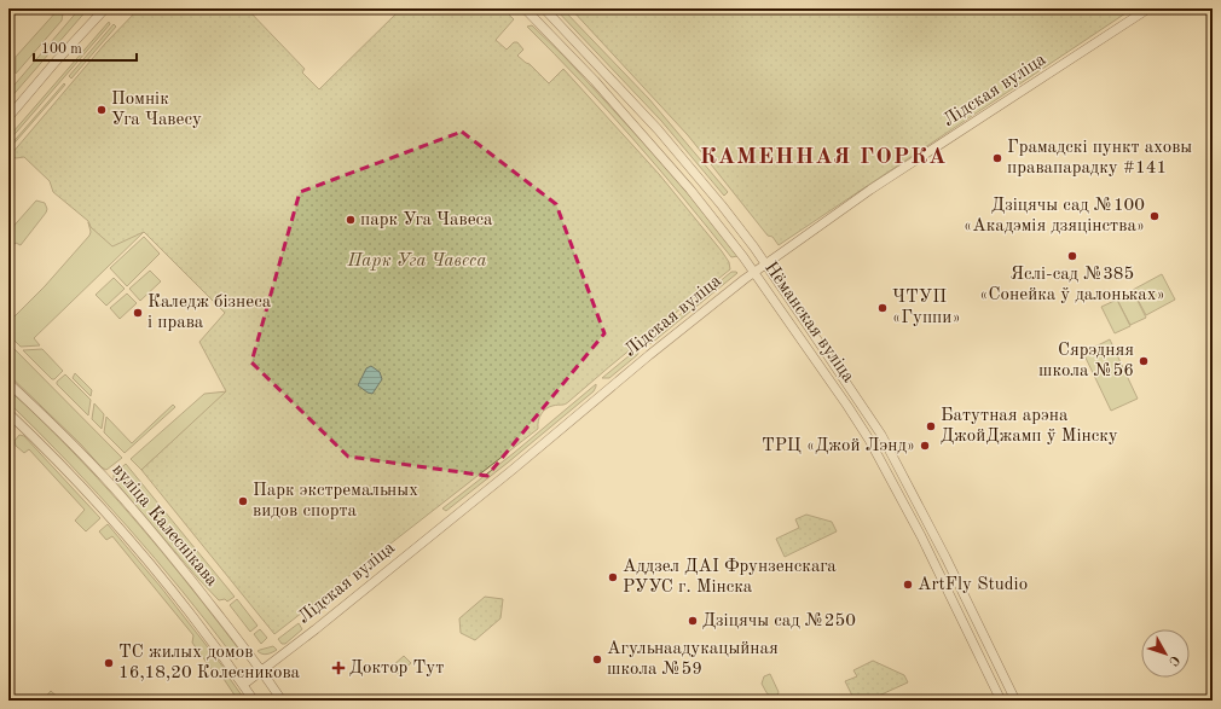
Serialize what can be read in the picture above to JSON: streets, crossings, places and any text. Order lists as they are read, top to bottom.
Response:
{
  "streets": {
    "main road": ["Лідская вуліца", "Нёманская вуліца", "вуліца Калеснікава"]
  },
  "crossings": [
    ["Лідская вуліца", "Нёманская вуліца"],
    ["Лідская вуліца", "вуліца Калеснікава"]
  ],
  "districts": ["КАМЕННАЯ ГОРКА"],
  "parks": ["Парк Уга Чавеса"],
  "places": {
    "other": [
      "Помнік Уга Чавесу",
      "Грамадскі пункт аховы правапарадку #141",
      "Дзіцячы сад №100 «Акадэмія дзяцінства»",
      "парк Уга Чавеса",
      "Яслі-сад №385 «Сонейка ў далоньках»",
      "ЧТУП «Гуппи»",
      "Каледж бізнеса і права",
      "Сярэдняя школа №56",
      "Батутная арэна ДжойДжамп ў Мінску",
      "ТРЦ «Джой Лэнд»",
      "Парк экстремальных видов спорта",
      "Аддзел ДАІ Фрунзенскага РУУС г. Мінска",
      "ArtFly Studio",
      "Дзіцячы сад №250",
      "Агульнаадукацыйная школа №59",
      "ТС жилых домов 16,18,20 Колесникова"
    ],
    "health": ["Доктор Тут"]
  },
  "scale_bar": "100 m",
  "north": "bottom right"
}
